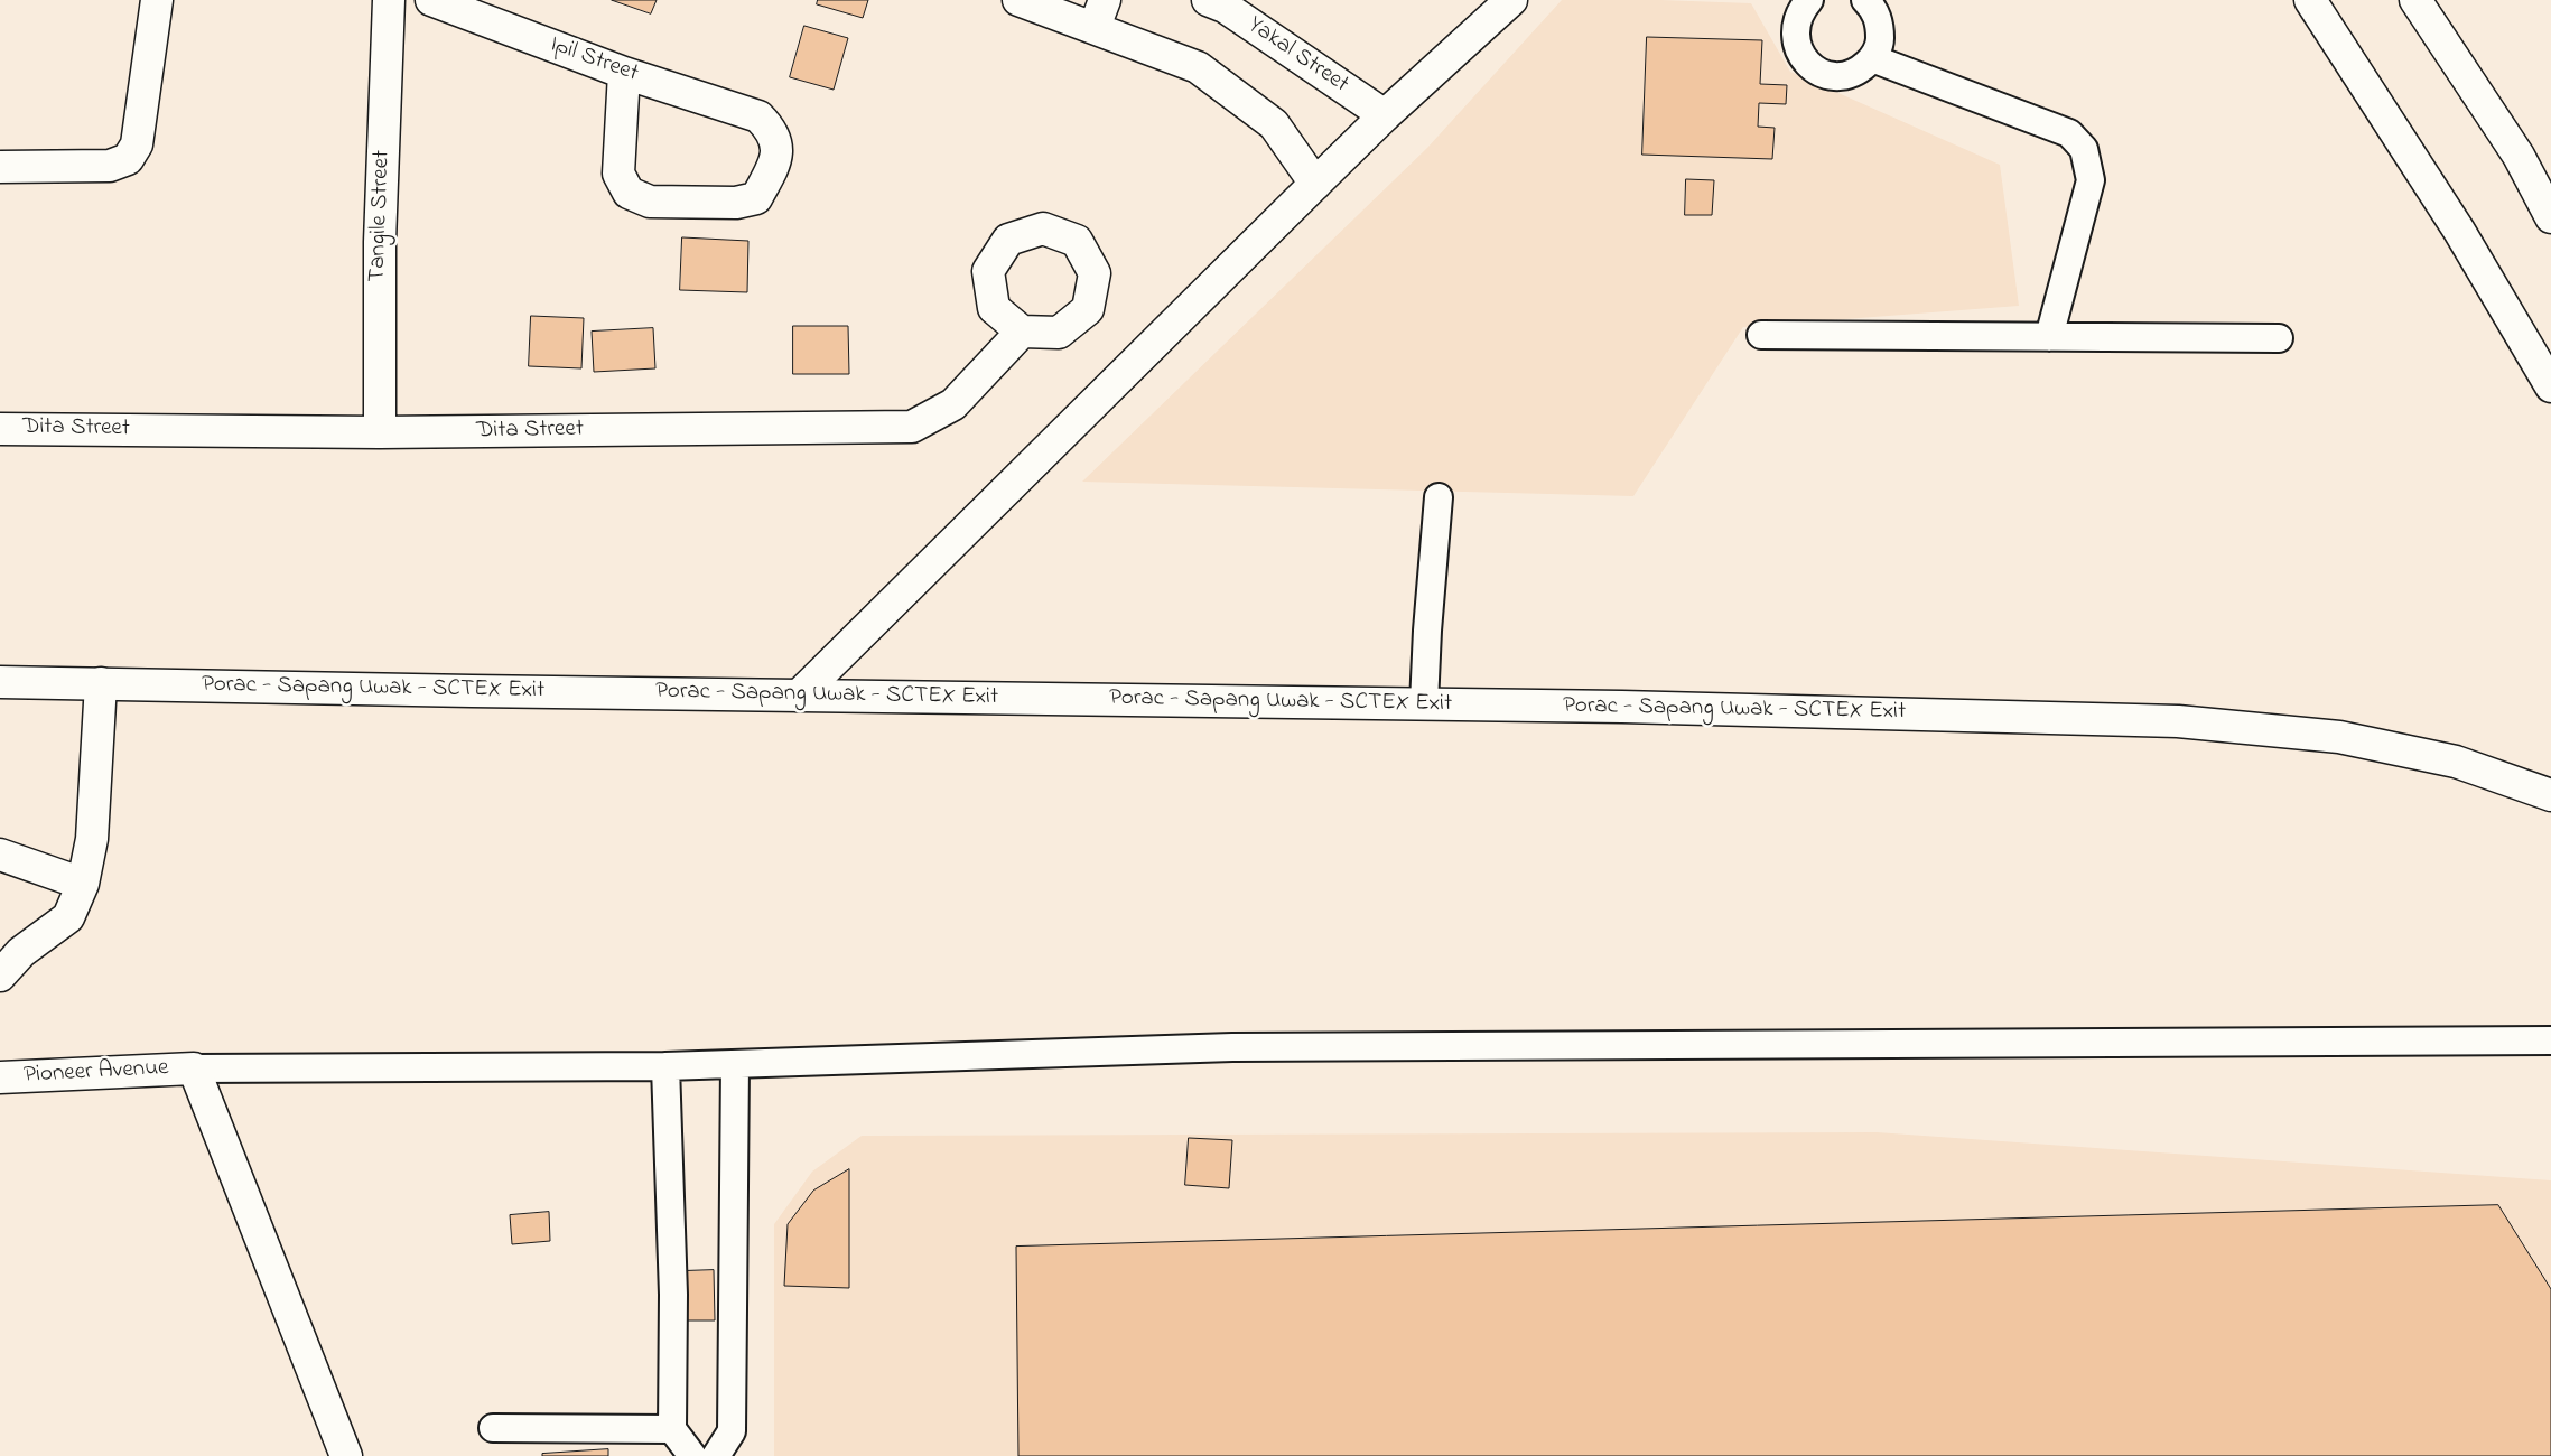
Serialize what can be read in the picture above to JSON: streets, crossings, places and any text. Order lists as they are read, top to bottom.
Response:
{
  "streets": {
    "street": [
      "Yakal Street",
      "Ipil Street",
      "Tangile Street",
      "Dita Street",
      "Porac - Sapang Uwak - SCTEX Exit",
      "Pioneer Avenue"
    ]
  },
  "crossings": [
    ["Tangile Street", "Dita Street"]
  ]
}
